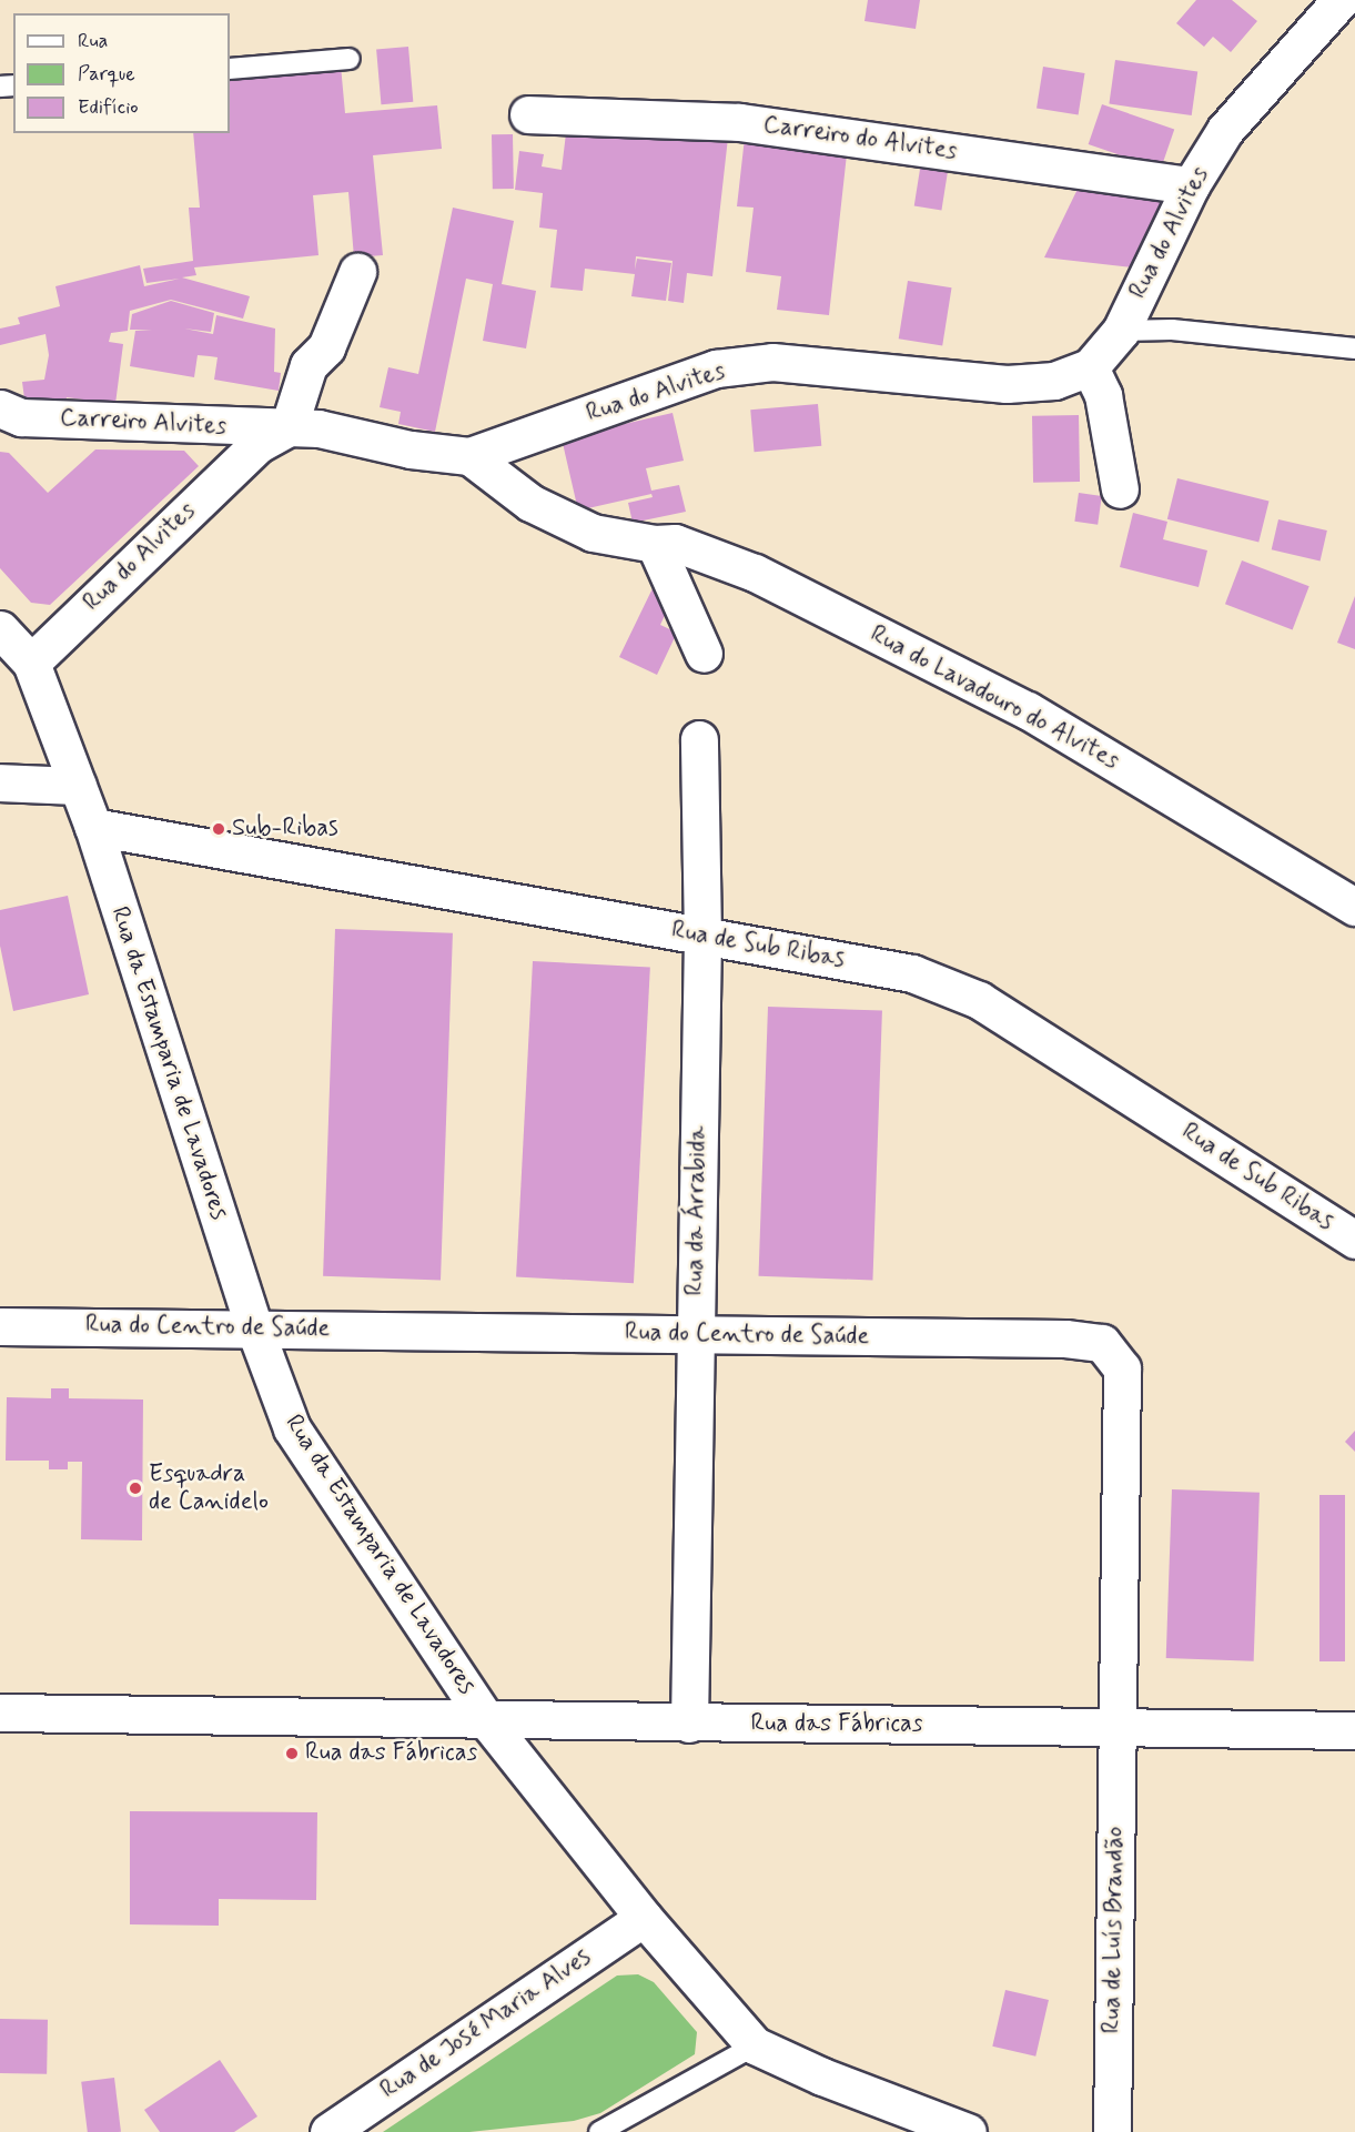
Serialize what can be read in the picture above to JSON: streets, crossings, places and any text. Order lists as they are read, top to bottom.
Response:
{
  "streets": {
    "street": [
      "Carreiro do Alvites",
      "Rua do Alvites",
      "Carreiro Alvites",
      "Rua do Lavadouro do Alvites",
      "Rua de Sub Ribas",
      "Rua da Estamparia de Lavadores",
      "Rua da Árrabida",
      "Rua do Centro de Saúde",
      "Rua das Fábricas",
      "Rua de Luís Brandão",
      "Rua de José Maria Alves"
    ]
  },
  "crossings": [
    ["Carreiro do Alvites", "Rua do Alvites"],
    ["Rua do Alvites", "Carreiro Alvites"],
    ["Rua do Alvites", "Rua do Lavadouro do Alvites"],
    ["Rua do Alvites", "Rua da Estamparia de Lavadores"],
    ["Rua de Sub Ribas", "Rua da Estamparia de Lavadores"],
    ["Rua de Sub Ribas", "Rua da Árrabida"],
    ["Rua da Estamparia de Lavadores", "Rua do Centro de Saúde"],
    ["Rua da Estamparia de Lavadores", "Rua das Fábricas"],
    ["Rua da Estamparia de Lavadores", "Rua de José Maria Alves"],
    ["Rua da Árrabida", "Rua do Centro de Saúde"],
    ["Rua da Árrabida", "Rua das Fábricas"],
    ["Rua do Centro de Saúde", "Rua das Fábricas"],
    ["Rua do Centro de Saúde", "Rua de Luís Brandão"],
    ["Rua das Fábricas", "Rua de Luís Brandão"]
  ],
  "places": ["Sub-Ribas", "Esquadra de Canidelo", "Rua das Fábricas"],
  "legend": ["Rua", "Parque", "Edifício"]
}
